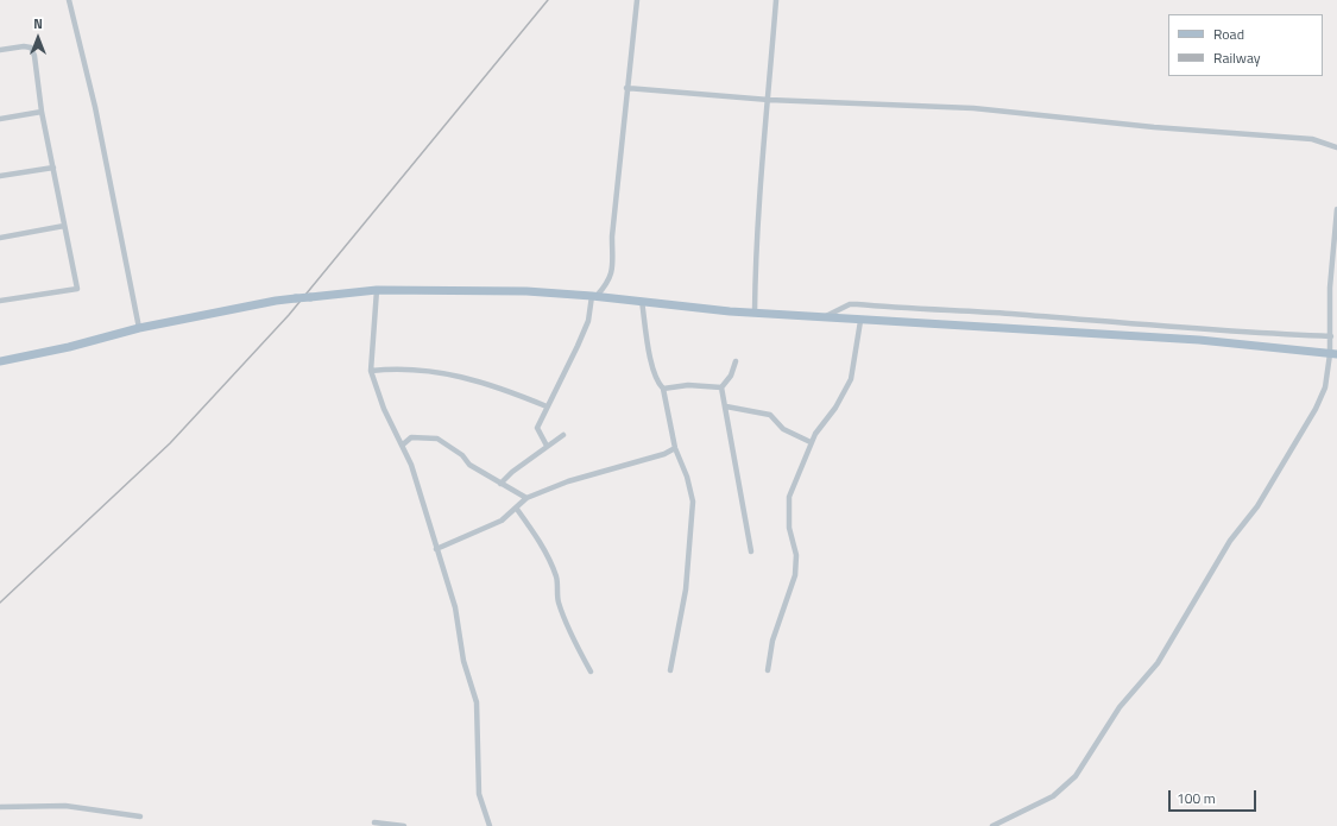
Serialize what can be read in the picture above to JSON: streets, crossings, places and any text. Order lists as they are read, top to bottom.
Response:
{
  "legend": ["Road", "Railway"],
  "scale_bar": "100 m",
  "north": "top"
}
